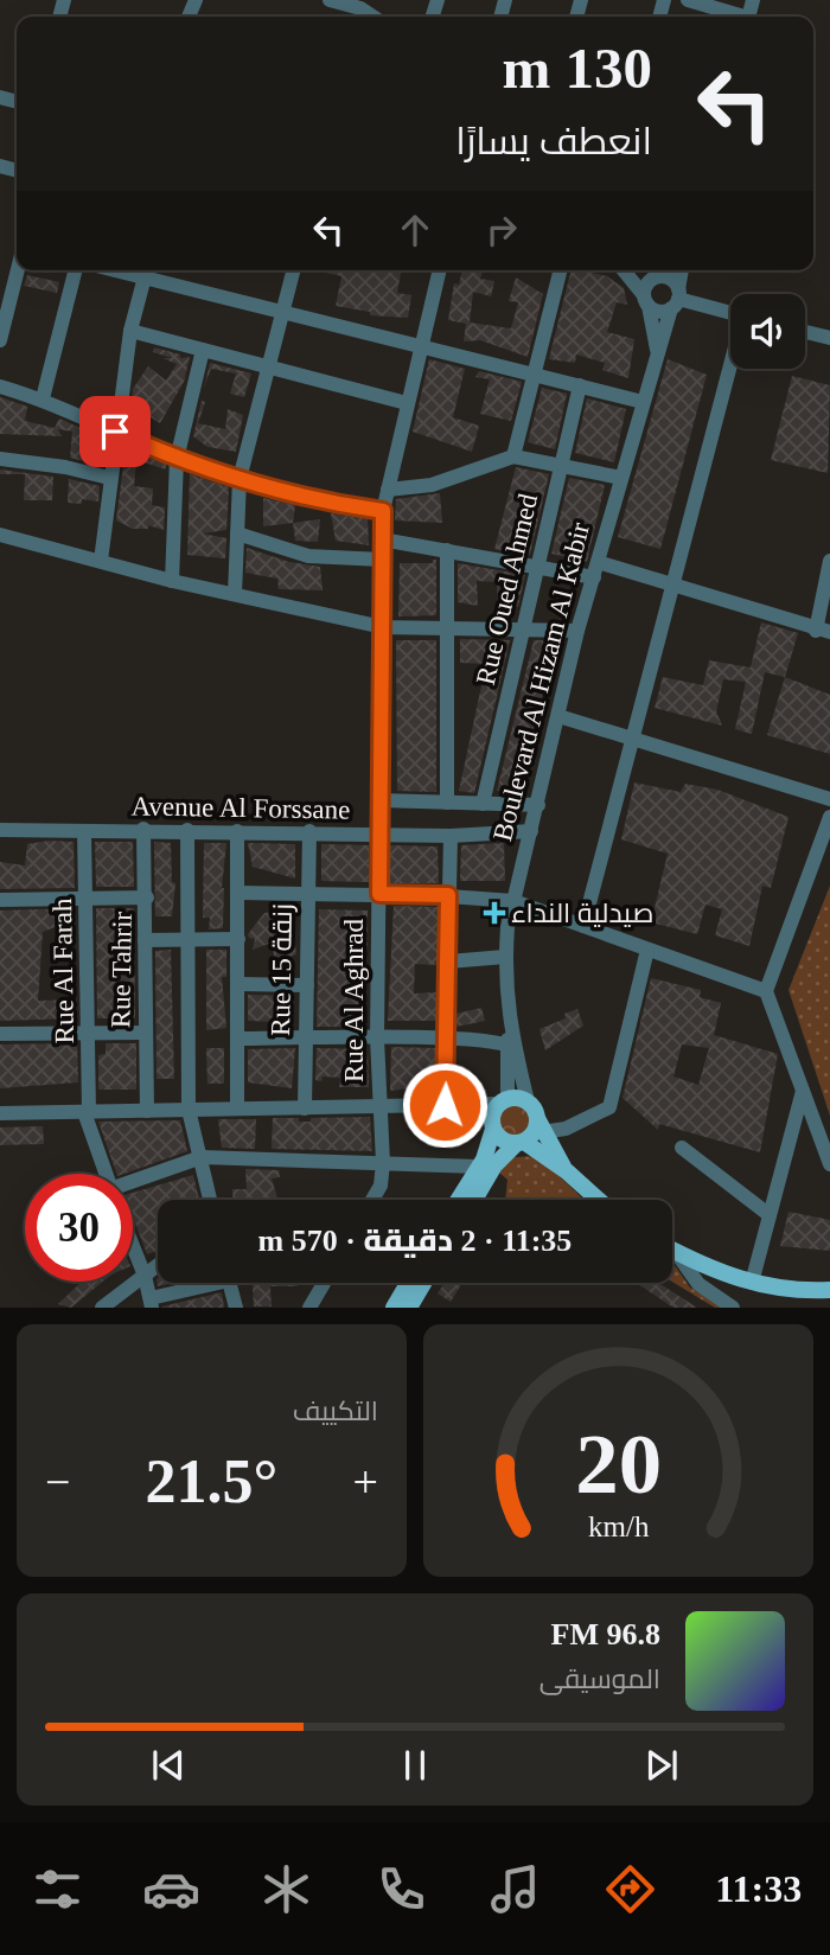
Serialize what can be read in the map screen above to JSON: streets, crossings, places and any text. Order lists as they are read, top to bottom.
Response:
{
  "streets": {
    "street": [
      "Rue Oued Ahmed",
      "Boulevard Al Hizam Al Kabir",
      "Avenue Al Forssane",
      "Rue Tahrir",
      "Rue 15 زنقة",
      "Rue Al Farah",
      "Rue Al Aghrad"
    ]
  },
  "crossings": [
    ["Boulevard Al Hizam Al Kabir", "Avenue Al Forssane"],
    ["Avenue Al Forssane", "Rue Tahrir"],
    ["Avenue Al Forssane", "Rue 15 زنقة"],
    ["Avenue Al Forssane", "Rue Al Farah"],
    ["Avenue Al Forssane", "Rue Al Aghrad"]
  ],
  "places": {
    "health": ["صيدلية النداء"]
  },
  "page": {
    "turn": ["130 m", "انعطف يسارًا"],
    "limit": "30",
    "trip": "11:35 · 2 دقيقة · 570 m",
    "tile": "التكييف",
    "heat": ["−", "21.5°", "+"],
    "song": ["96.8 FM", "الموسيقى"],
    "tabs": "11:33",
    "gauge": ["20", "km/h"]
  }
}
